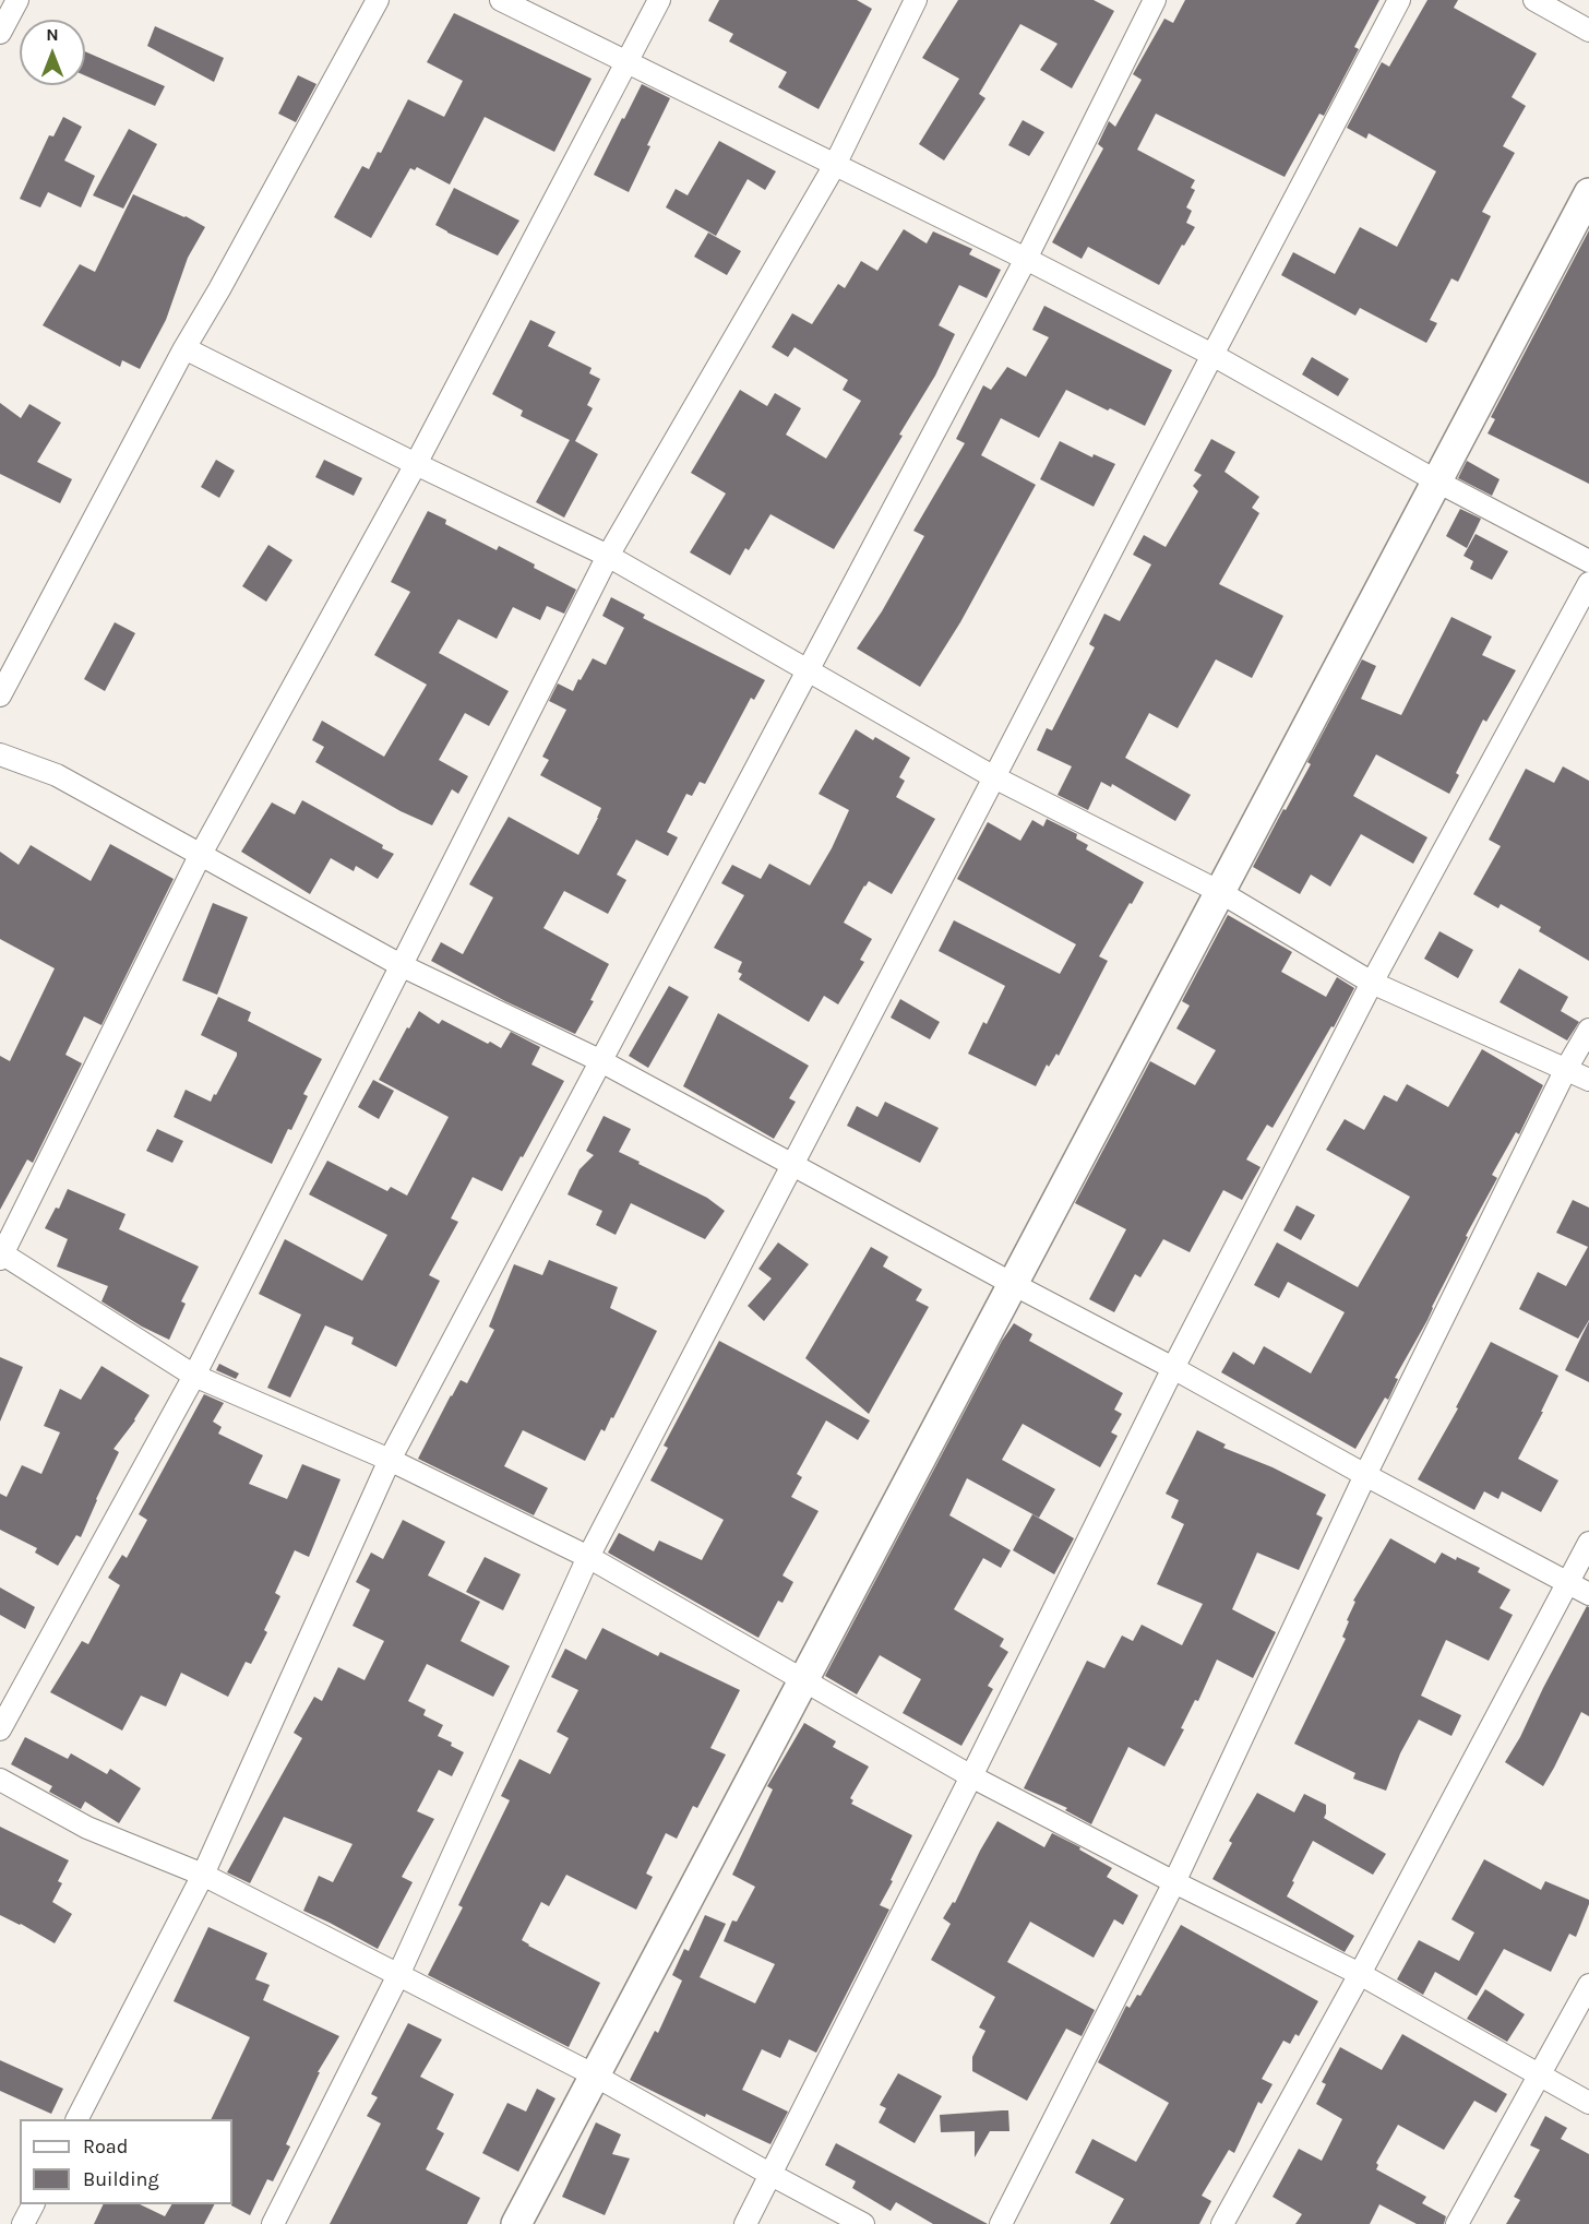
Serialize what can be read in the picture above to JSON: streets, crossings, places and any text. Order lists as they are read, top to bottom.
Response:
{
  "legend": ["Road", "Building"],
  "north": "top"
}
